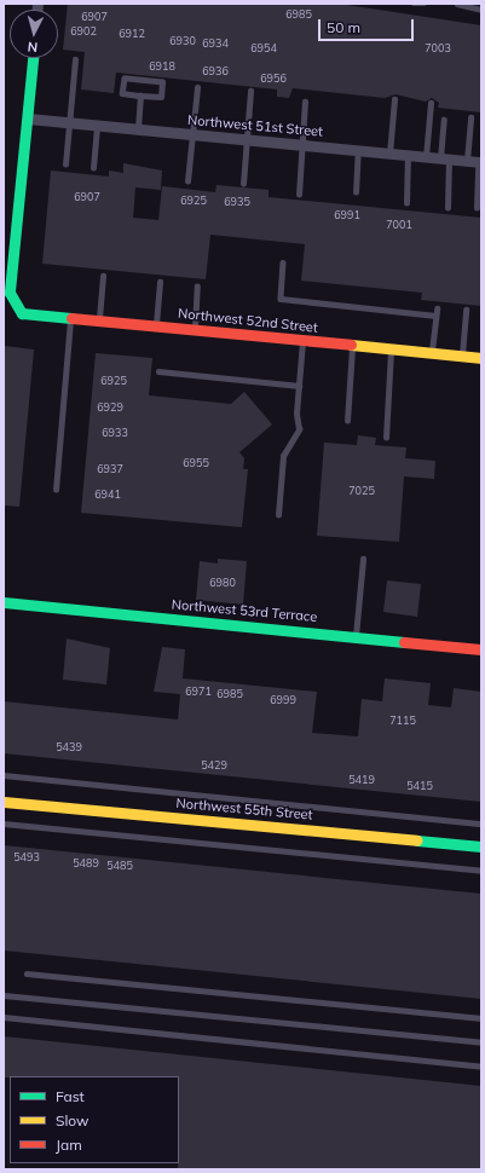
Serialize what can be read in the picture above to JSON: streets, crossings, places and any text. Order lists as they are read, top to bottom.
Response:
{
  "streets": {
    "street": [
      "Northwest 51st Street",
      "Northwest 52nd Street",
      "Northwest 53rd Terrace",
      "Northwest 55th Street"
    ]
  },
  "crossings": [
    ["Northwest 51st Street", "Northwest 52nd Street"]
  ],
  "house_numbers": [
    "6985",
    "6907",
    "6902",
    "6912",
    "6930",
    "6934",
    "6954",
    "7003",
    "6918",
    "6936",
    "6956",
    "6907",
    "6925",
    "6935",
    "6991",
    "7001",
    "6925",
    "6929",
    "6933",
    "6955",
    "6937",
    "7025",
    "6941",
    "6980",
    "6971",
    "6985",
    "6999",
    "7115",
    "5439",
    "5429",
    "5419",
    "5415",
    "5493",
    "5489",
    "5485"
  ],
  "legend": ["Fast", "Slow", "Jam"],
  "scale_bar": "50 m",
  "north": "bottom"
}
